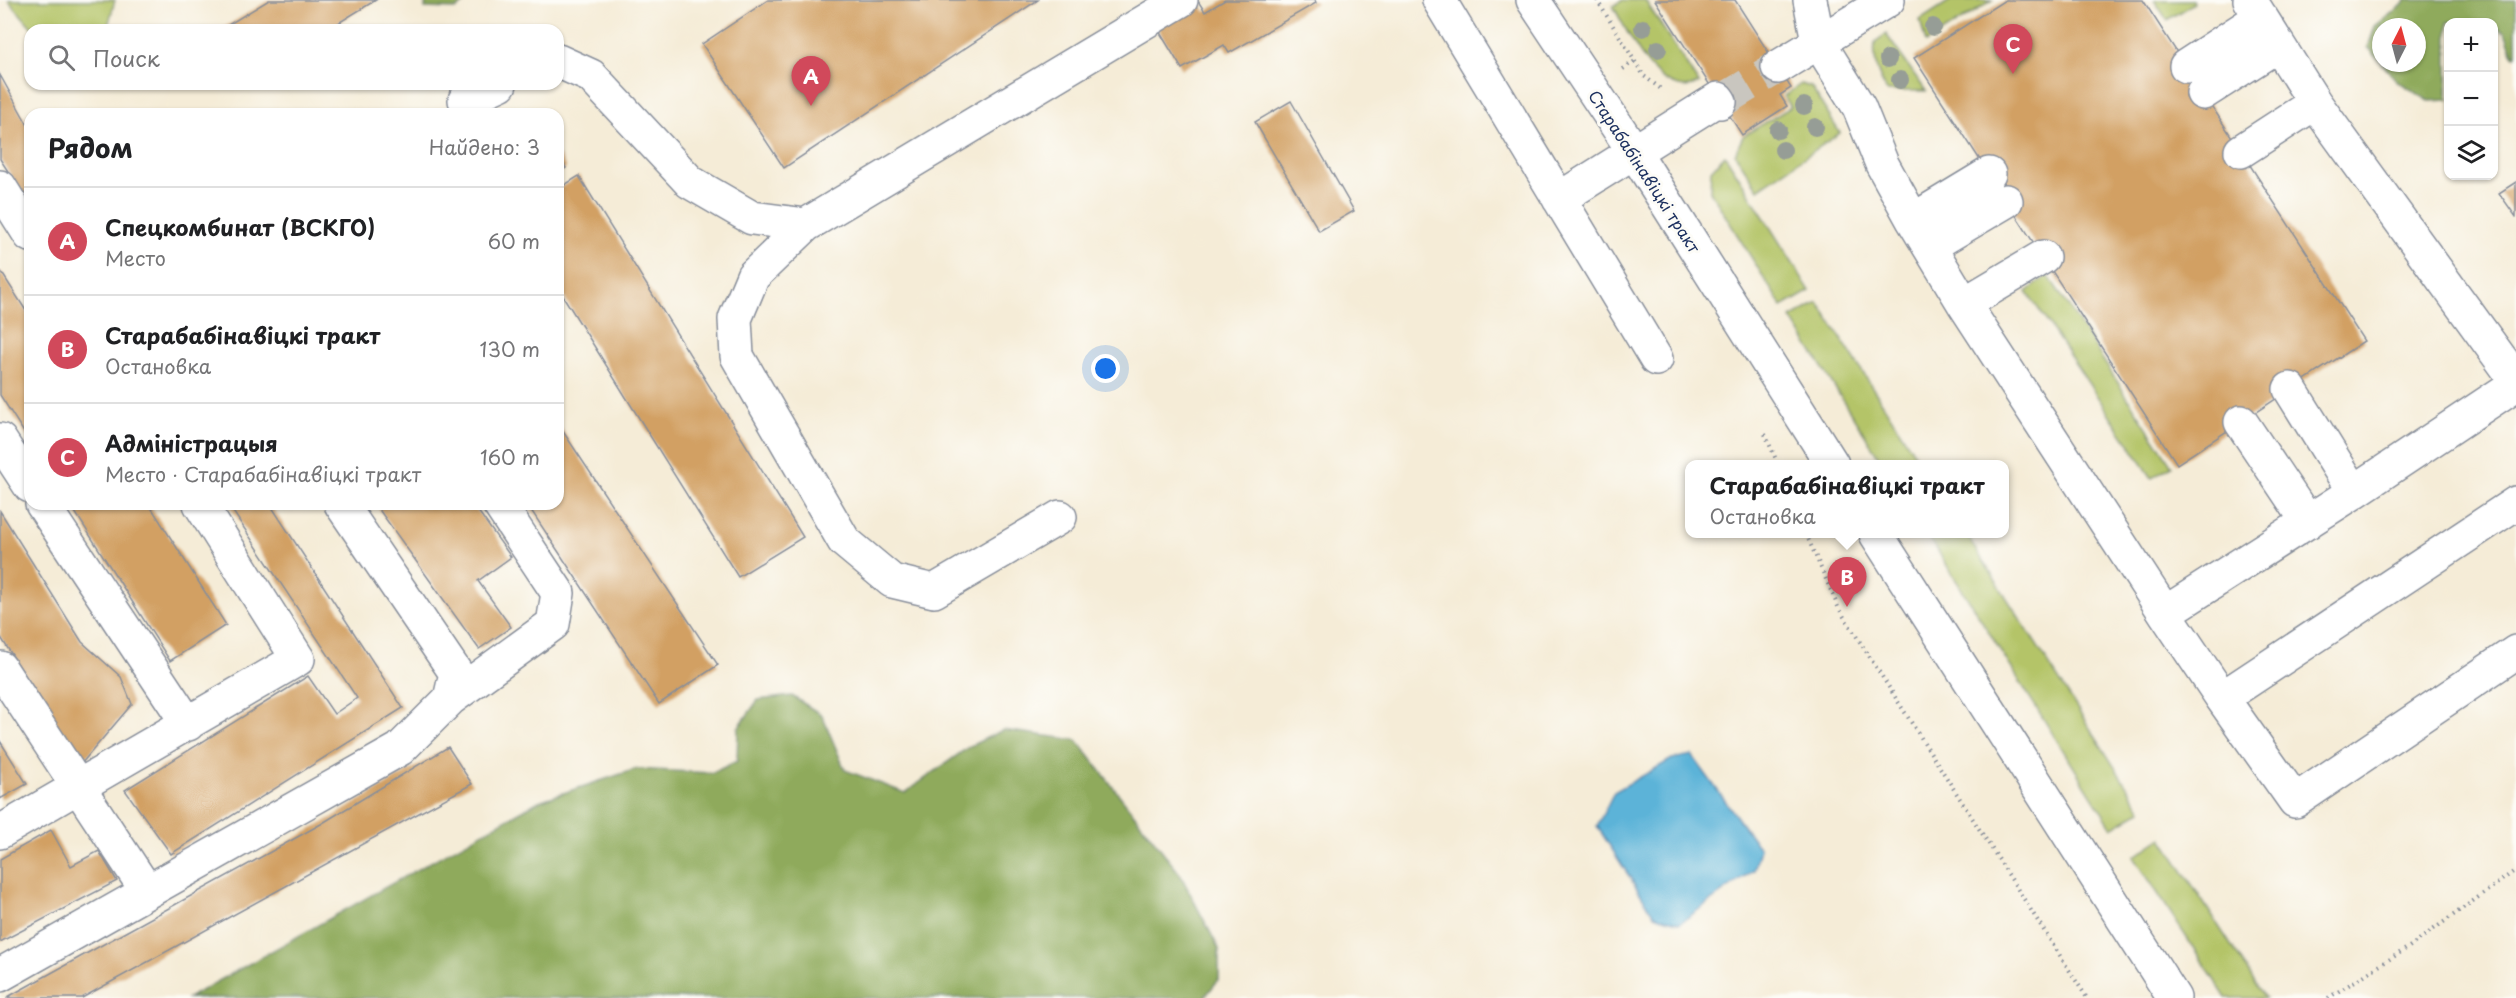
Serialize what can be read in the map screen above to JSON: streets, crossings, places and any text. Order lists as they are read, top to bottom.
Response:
{
  "streets": {
    "street": ["Старабабінавіцкі тракт"]
  },
  "north": "top",
  "page": {
    "map_buttons": ["+", "−"],
    "pins": ["C", "A", "B"],
    "search": "Поиск",
    "heading": ["Рядом", "Найдено: 3"],
    "list": [
      {
        "mark": "A",
        "name": "Спецкомбинат (ВСКГО)",
        "note": "Место",
        "value": "60 m"
      },
      {
        "mark": "B",
        "name": "Старабабінавіцкі тракт",
        "note": "Остановка",
        "value": "130 m"
      },
      {
        "mark": "C",
        "name": "Адміністрацыя",
        "note": "Место · Старабабінавіцкі тракт",
        "value": "160 m"
      }
    ],
    "popup": ["Старабабінавіцкі тракт", "Остановка"]
  }
}
